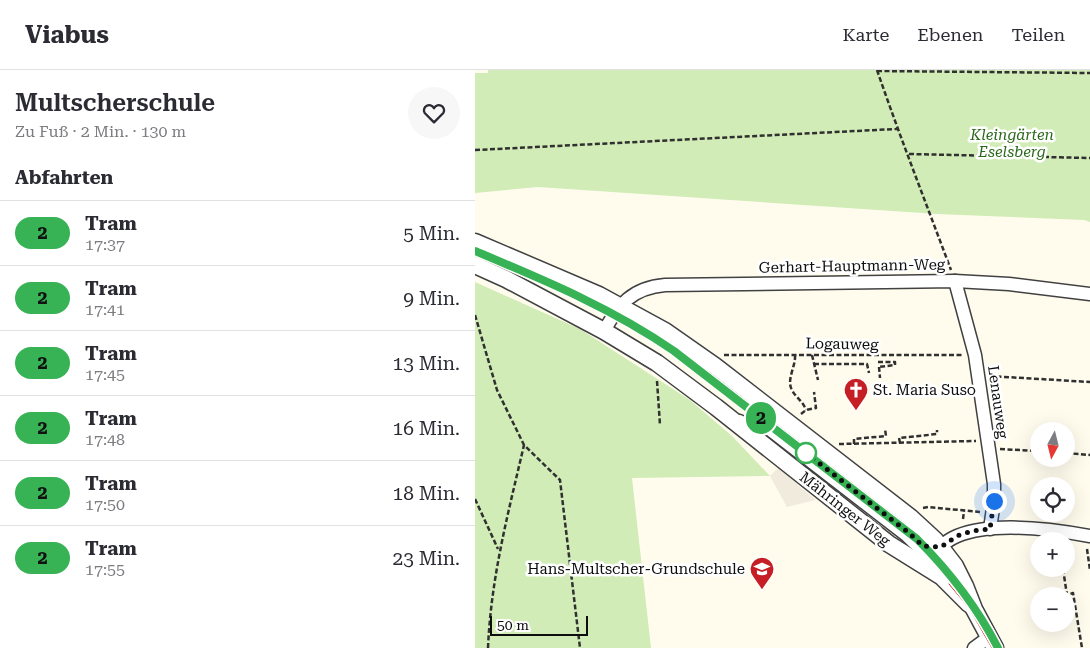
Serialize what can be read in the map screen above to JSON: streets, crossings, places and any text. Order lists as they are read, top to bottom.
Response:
{
  "streets": {
    "street": ["Gerhart-Hauptmann-Weg", "Lenauweg", "Mähringer Weg"],
    "path": ["Logauweg"]
  },
  "crossings": [
    ["Gerhart-Hauptmann-Weg", "Lenauweg"],
    ["Gerhart-Hauptmann-Weg", "Mähringer Weg"],
    ["Logauweg", "Lenauweg"],
    ["Logauweg", "Mähringer Weg"]
  ],
  "parks": ["Kleingärten Eselsberg"],
  "places": {
    "church": ["St. Maria Suso"],
    "school or university": ["Hans-Multscher-Grundschule"]
  },
  "lines": ["tram line 2"],
  "scale_bar": "50 m",
  "north": "bottom",
  "page": {
    "header": "Viabus",
    "nav": ["Karte", "Ebenen", "Teilen"],
    "heading": [
      ["Multscherschule", "Zu Fuß · 2 Min. · 130 m"],
      "Abfahrten"
    ],
    "on_map": "2",
    "list": [
      {
        "mark": "2",
        "name": "Tram",
        "note": "17:37",
        "value": "5 Min."
      },
      {
        "mark": "2",
        "name": "Tram",
        "note": "17:41",
        "value": "9 Min."
      },
      {
        "mark": "2",
        "name": "Tram",
        "note": "17:45",
        "value": "13 Min."
      },
      {
        "mark": "2",
        "name": "Tram",
        "note": "17:48",
        "value": "16 Min."
      },
      {
        "mark": "2",
        "name": "Tram",
        "note": "17:50",
        "value": "18 Min."
      },
      {
        "mark": "2",
        "name": "Tram",
        "note": "17:55",
        "value": "23 Min."
      }
    ],
    "map_buttons": ["+", "−"],
    "scale": "50 m"
  }
}
